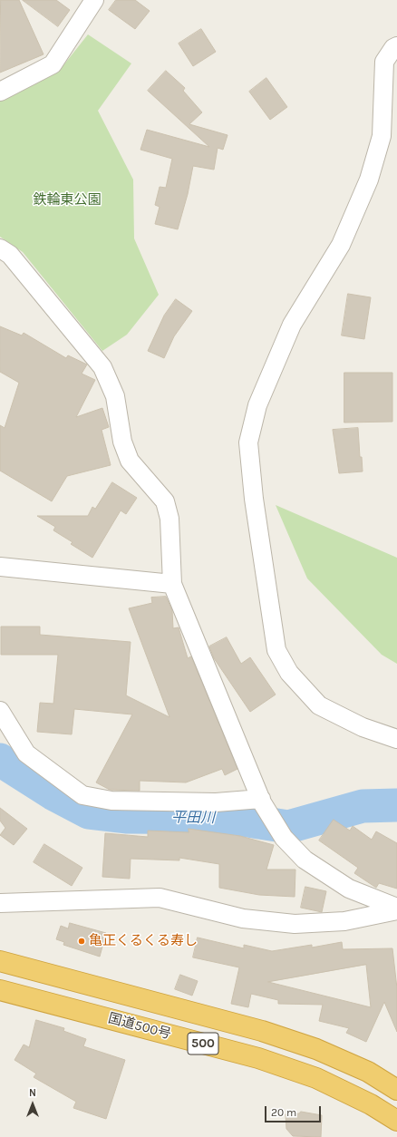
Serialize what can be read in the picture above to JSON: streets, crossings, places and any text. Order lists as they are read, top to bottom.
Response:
{
  "streets": {
    "highway": ["国道500号", "500"]
  },
  "water": ["平田川"],
  "parks": ["鉄輪東公園"],
  "places": ["亀正くるくる寿し"],
  "scale_bar": "20 m",
  "north": "top"
}
